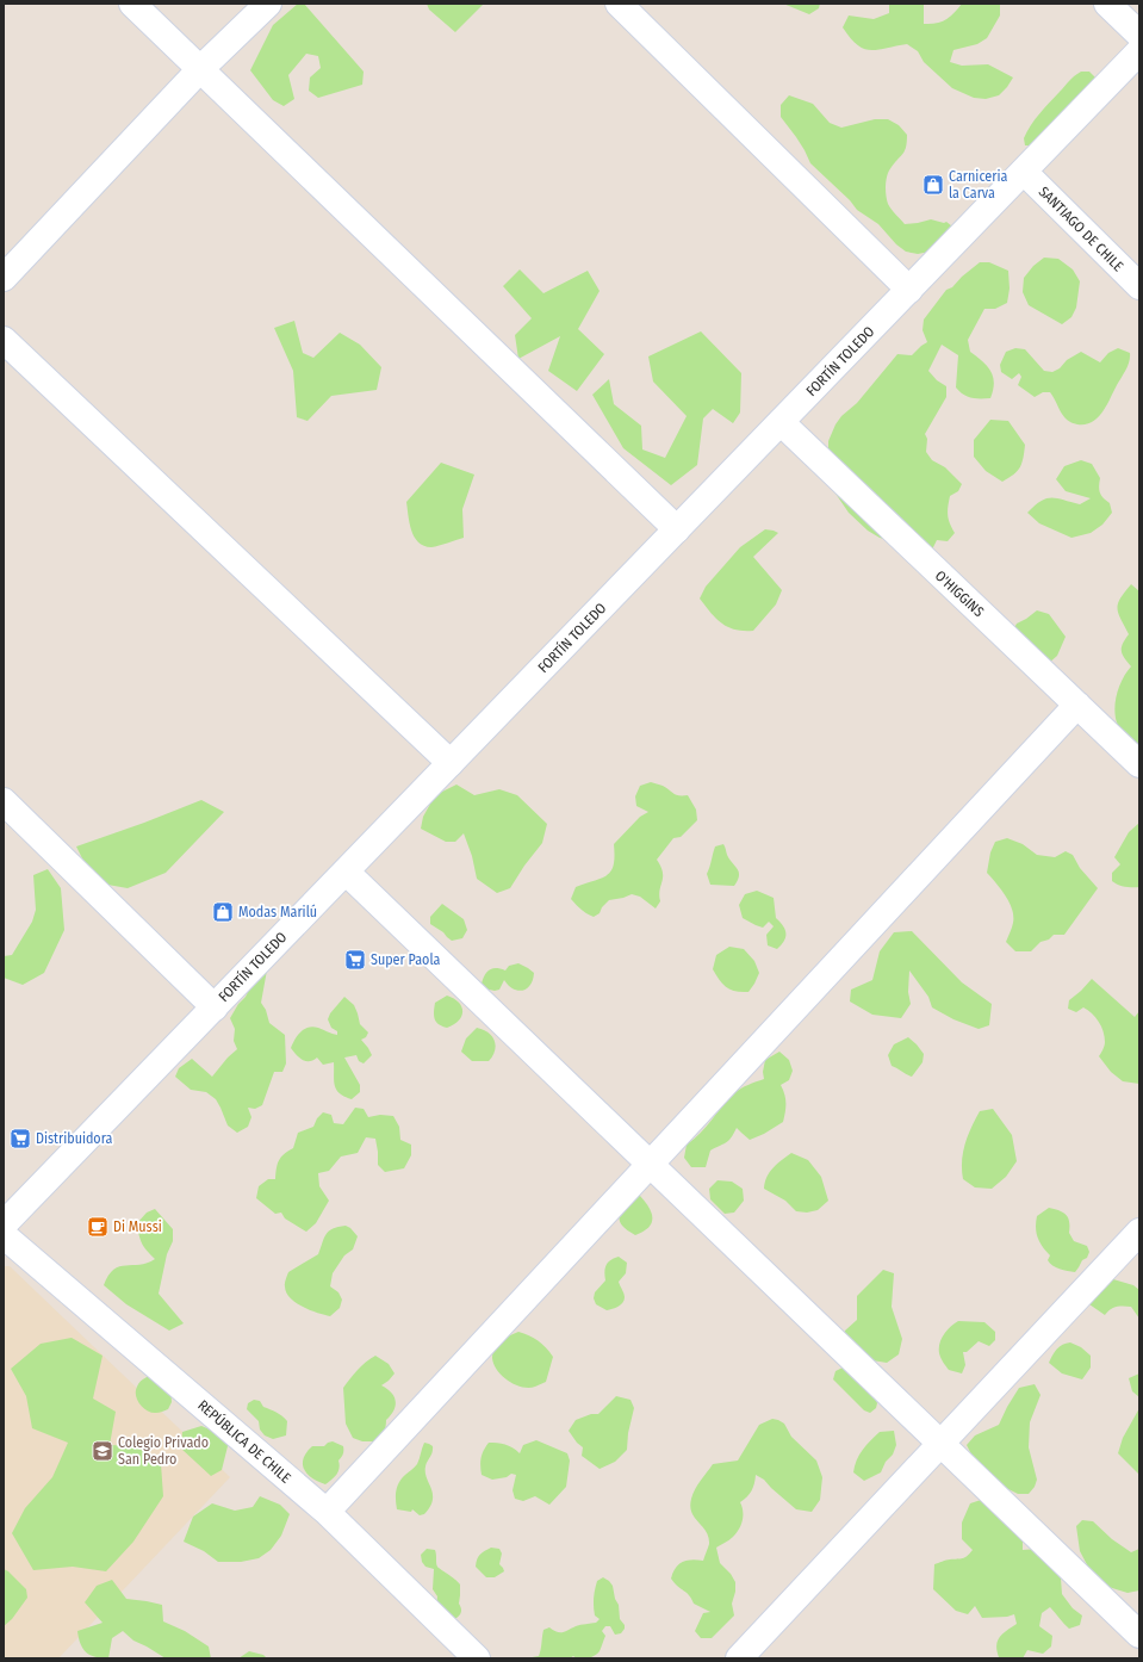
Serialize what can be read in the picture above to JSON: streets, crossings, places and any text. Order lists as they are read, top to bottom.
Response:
{
  "streets": {
    "street": [
      "SANTIAGO DE CHILE",
      "FORTÍN TOLEDO",
      "O'HIGGINS",
      "REPÚBLICA DE CHILE"
    ]
  },
  "crossings": [
    ["SANTIAGO DE CHILE", "FORTÍN TOLEDO"],
    ["FORTÍN TOLEDO", "O'HIGGINS"]
  ],
  "places": {
    "shop": ["Carniceria la Carva", "Modas Marilú"],
    "supermarket": ["Super Paola", "Distribuidora"],
    "cafe": ["Di Mussi"],
    "school or university": ["Colegio Privado San Pedro"]
  }
}
